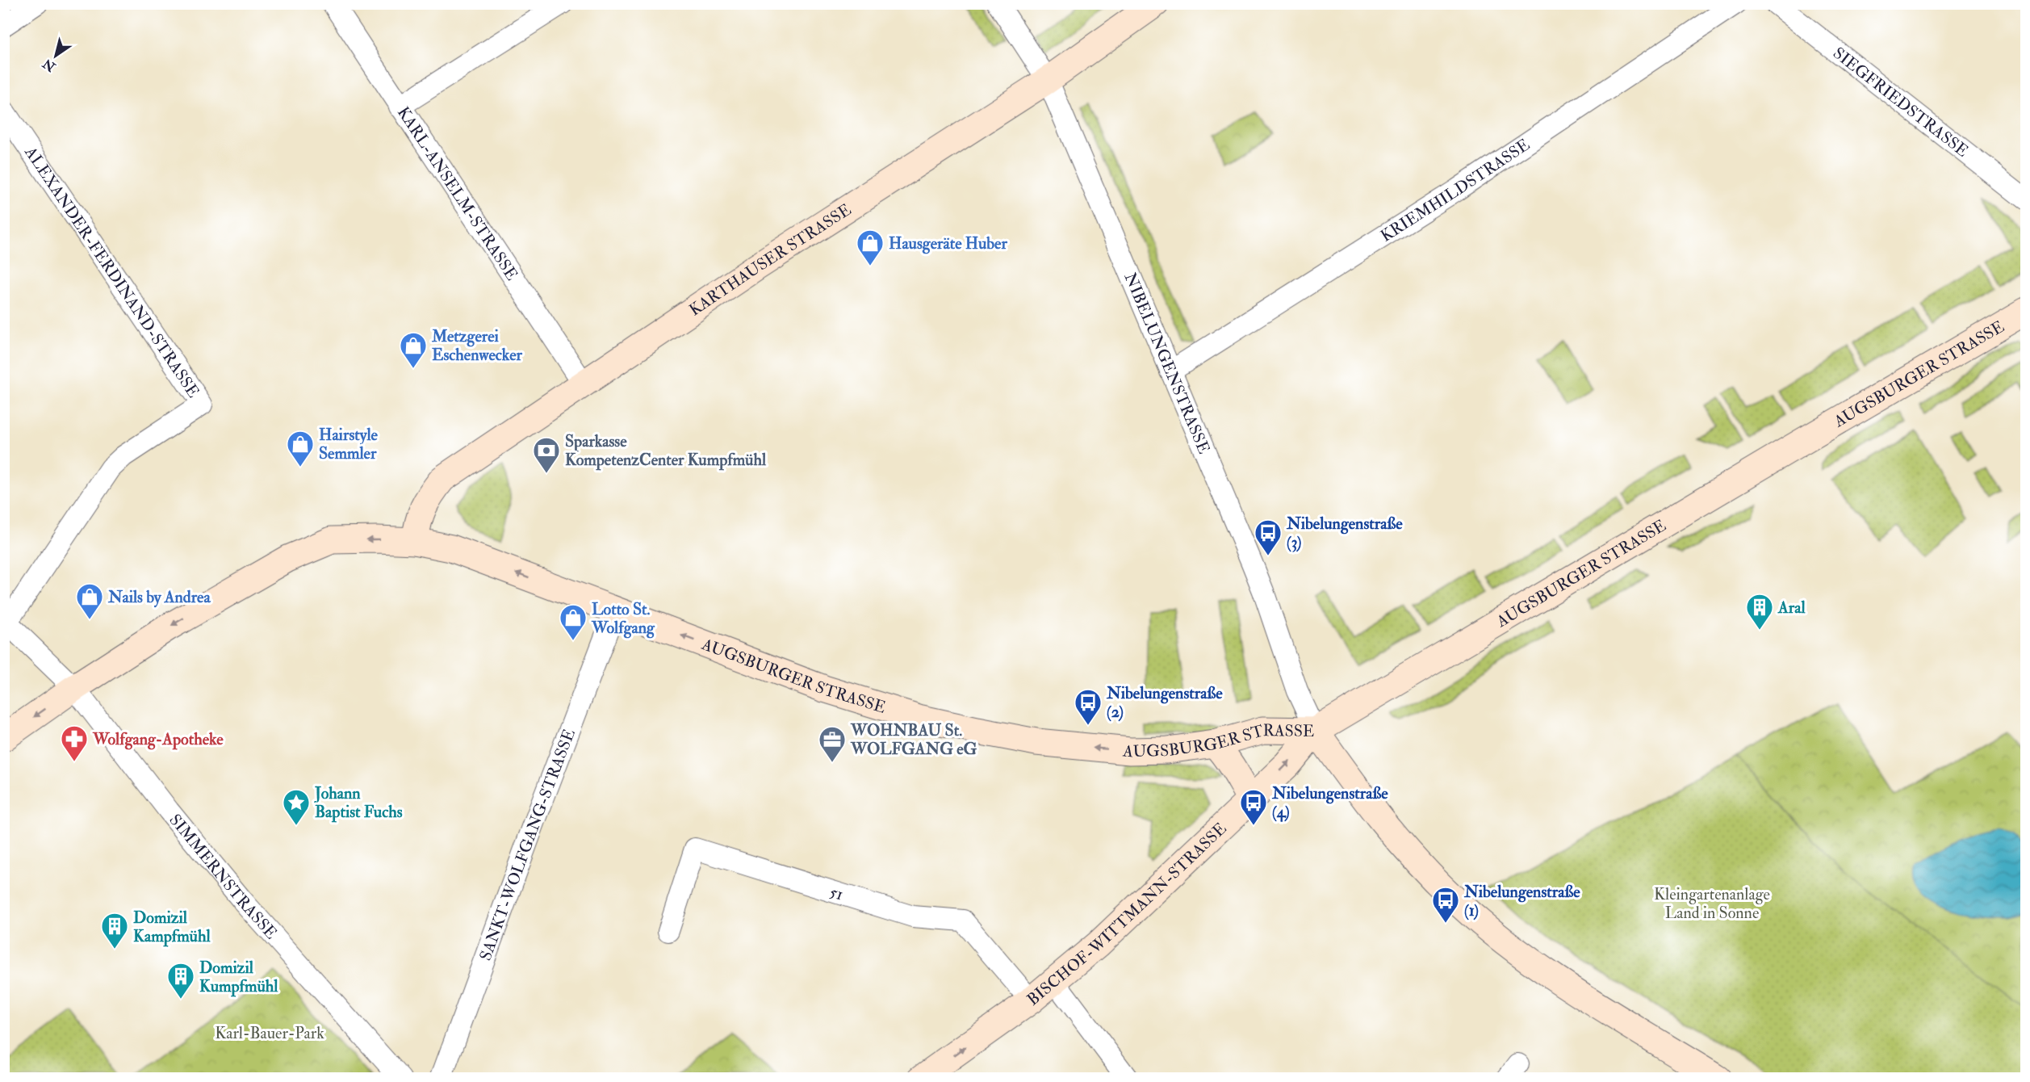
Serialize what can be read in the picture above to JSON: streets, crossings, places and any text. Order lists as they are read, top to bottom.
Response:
{
  "streets": {
    "street": [
      "SIEGFRIEDSTRASSE",
      "KRIEMHILDSTRASSE",
      "KARL-ANSELM-STRASSE",
      "KARTHAUSER STRASSE",
      "ALEXANDER-FERDINAND-STRASSE",
      "NIBELUNGENSTRASSE",
      "AUGSBURGER STRASSE",
      "SANKT-WOLFGANG-STRASSE",
      "SIMMERNSTRASSE",
      "51",
      "BISCHOF-WITTMANN-STRASSE"
    ]
  },
  "crossings": [
    ["KRIEMHILDSTRASSE", "NIBELUNGENSTRASSE"],
    ["KARL-ANSELM-STRASSE", "KARTHAUSER STRASSE"],
    ["KARTHAUSER STRASSE", "NIBELUNGENSTRASSE"],
    ["KARTHAUSER STRASSE", "AUGSBURGER STRASSE"],
    ["ALEXANDER-FERDINAND-STRASSE", "SIMMERNSTRASSE"],
    ["NIBELUNGENSTRASSE", "AUGSBURGER STRASSE"],
    ["NIBELUNGENSTRASSE", "BISCHOF-WITTMANN-STRASSE"],
    ["AUGSBURGER STRASSE", "SANKT-WOLFGANG-STRASSE"],
    ["AUGSBURGER STRASSE", "SIMMERNSTRASSE"],
    ["AUGSBURGER STRASSE", "BISCHOF-WITTMANN-STRASSE"],
    ["51", "BISCHOF-WITTMANN-STRASSE"]
  ],
  "one_way": ["AUGSBURGER STRASSE", "BISCHOF-WITTMANN-STRASSE"],
  "parks": ["Kleingartenanlage Land in Sonne", "Karl-Bauer-Park"],
  "places": {
    "shop": [
      "Hausgeräte Huber",
      "Metzgerei Eschenwecker",
      "Hairstyle Semmler",
      "Nails by Andrea",
      "Lotto St. Wolfgang"
    ],
    "bank": ["Sparkasse KompetenzCenter Kumpfmühl"],
    "bus stop": [
      "Nibelungenstraße (3)",
      "Nibelungenstraße (2)",
      "Nibelungenstraße (4)",
      "Nibelungenstraße (1)"
    ],
    "building": ["Aral", "Domizil Kampfmühl", "Domizil Kumpfmühl"],
    "pharmacy": ["Wolfgang-Apotheke"],
    "office": ["WOHNBAU St. WOLFGANG eG"],
    "place": ["Johann Baptist Fuchs"]
  },
  "north": "bottom left"
}
